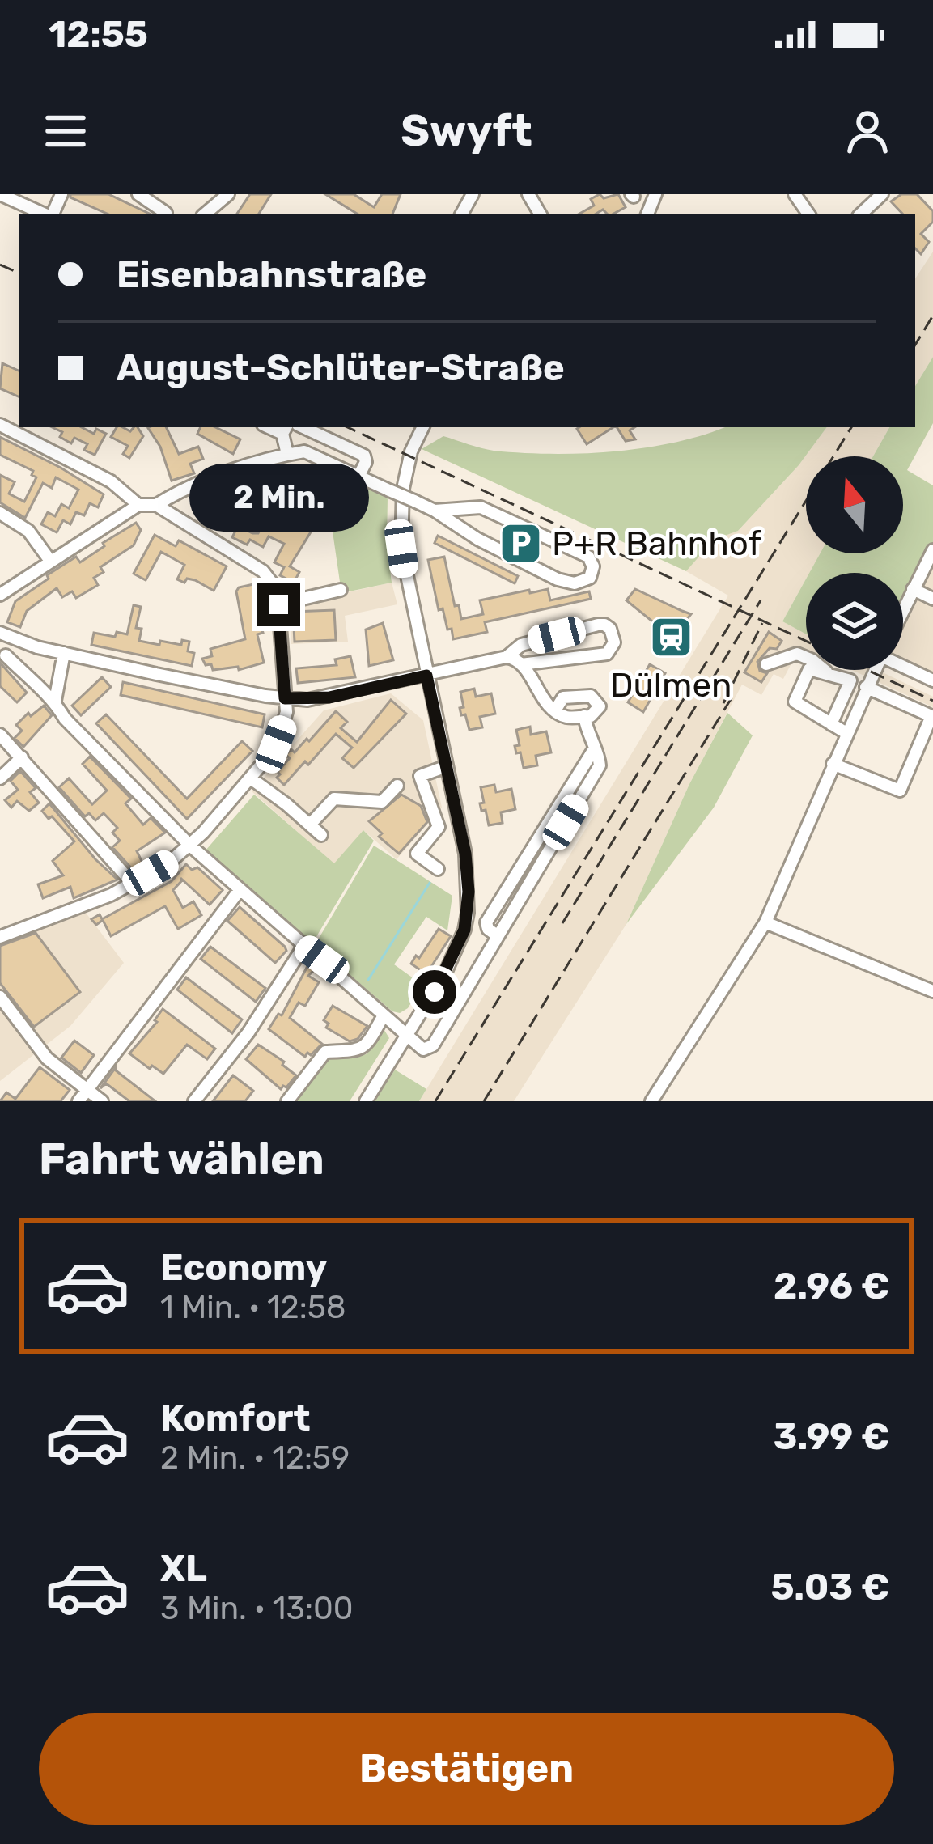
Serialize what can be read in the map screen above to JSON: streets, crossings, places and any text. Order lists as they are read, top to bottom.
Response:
{
  "places": {
    "parking": ["P+R Bahnhof"],
    "station": ["Dülmen"]
  },
  "north": "top",
  "page": {
    "status": "12:55",
    "header": "Swyft",
    "banner": ["Eisenbahnstraße", "August-Schlüter-Straße"],
    "bubble": "2 Min.",
    "heading": "Fahrt wählen",
    "list": [
      {
        "name": "Economy",
        "note": "1 Min. · 12:58",
        "value": "2.96 €"
      },
      {
        "name": "Komfort",
        "note": "2 Min. · 12:59",
        "value": "3.99 €"
      },
      {
        "name": "XL",
        "note": "3 Min. · 13:00",
        "value": "5.03 €"
      }
    ],
    "buttons": "Bestätigen"
  }
}
